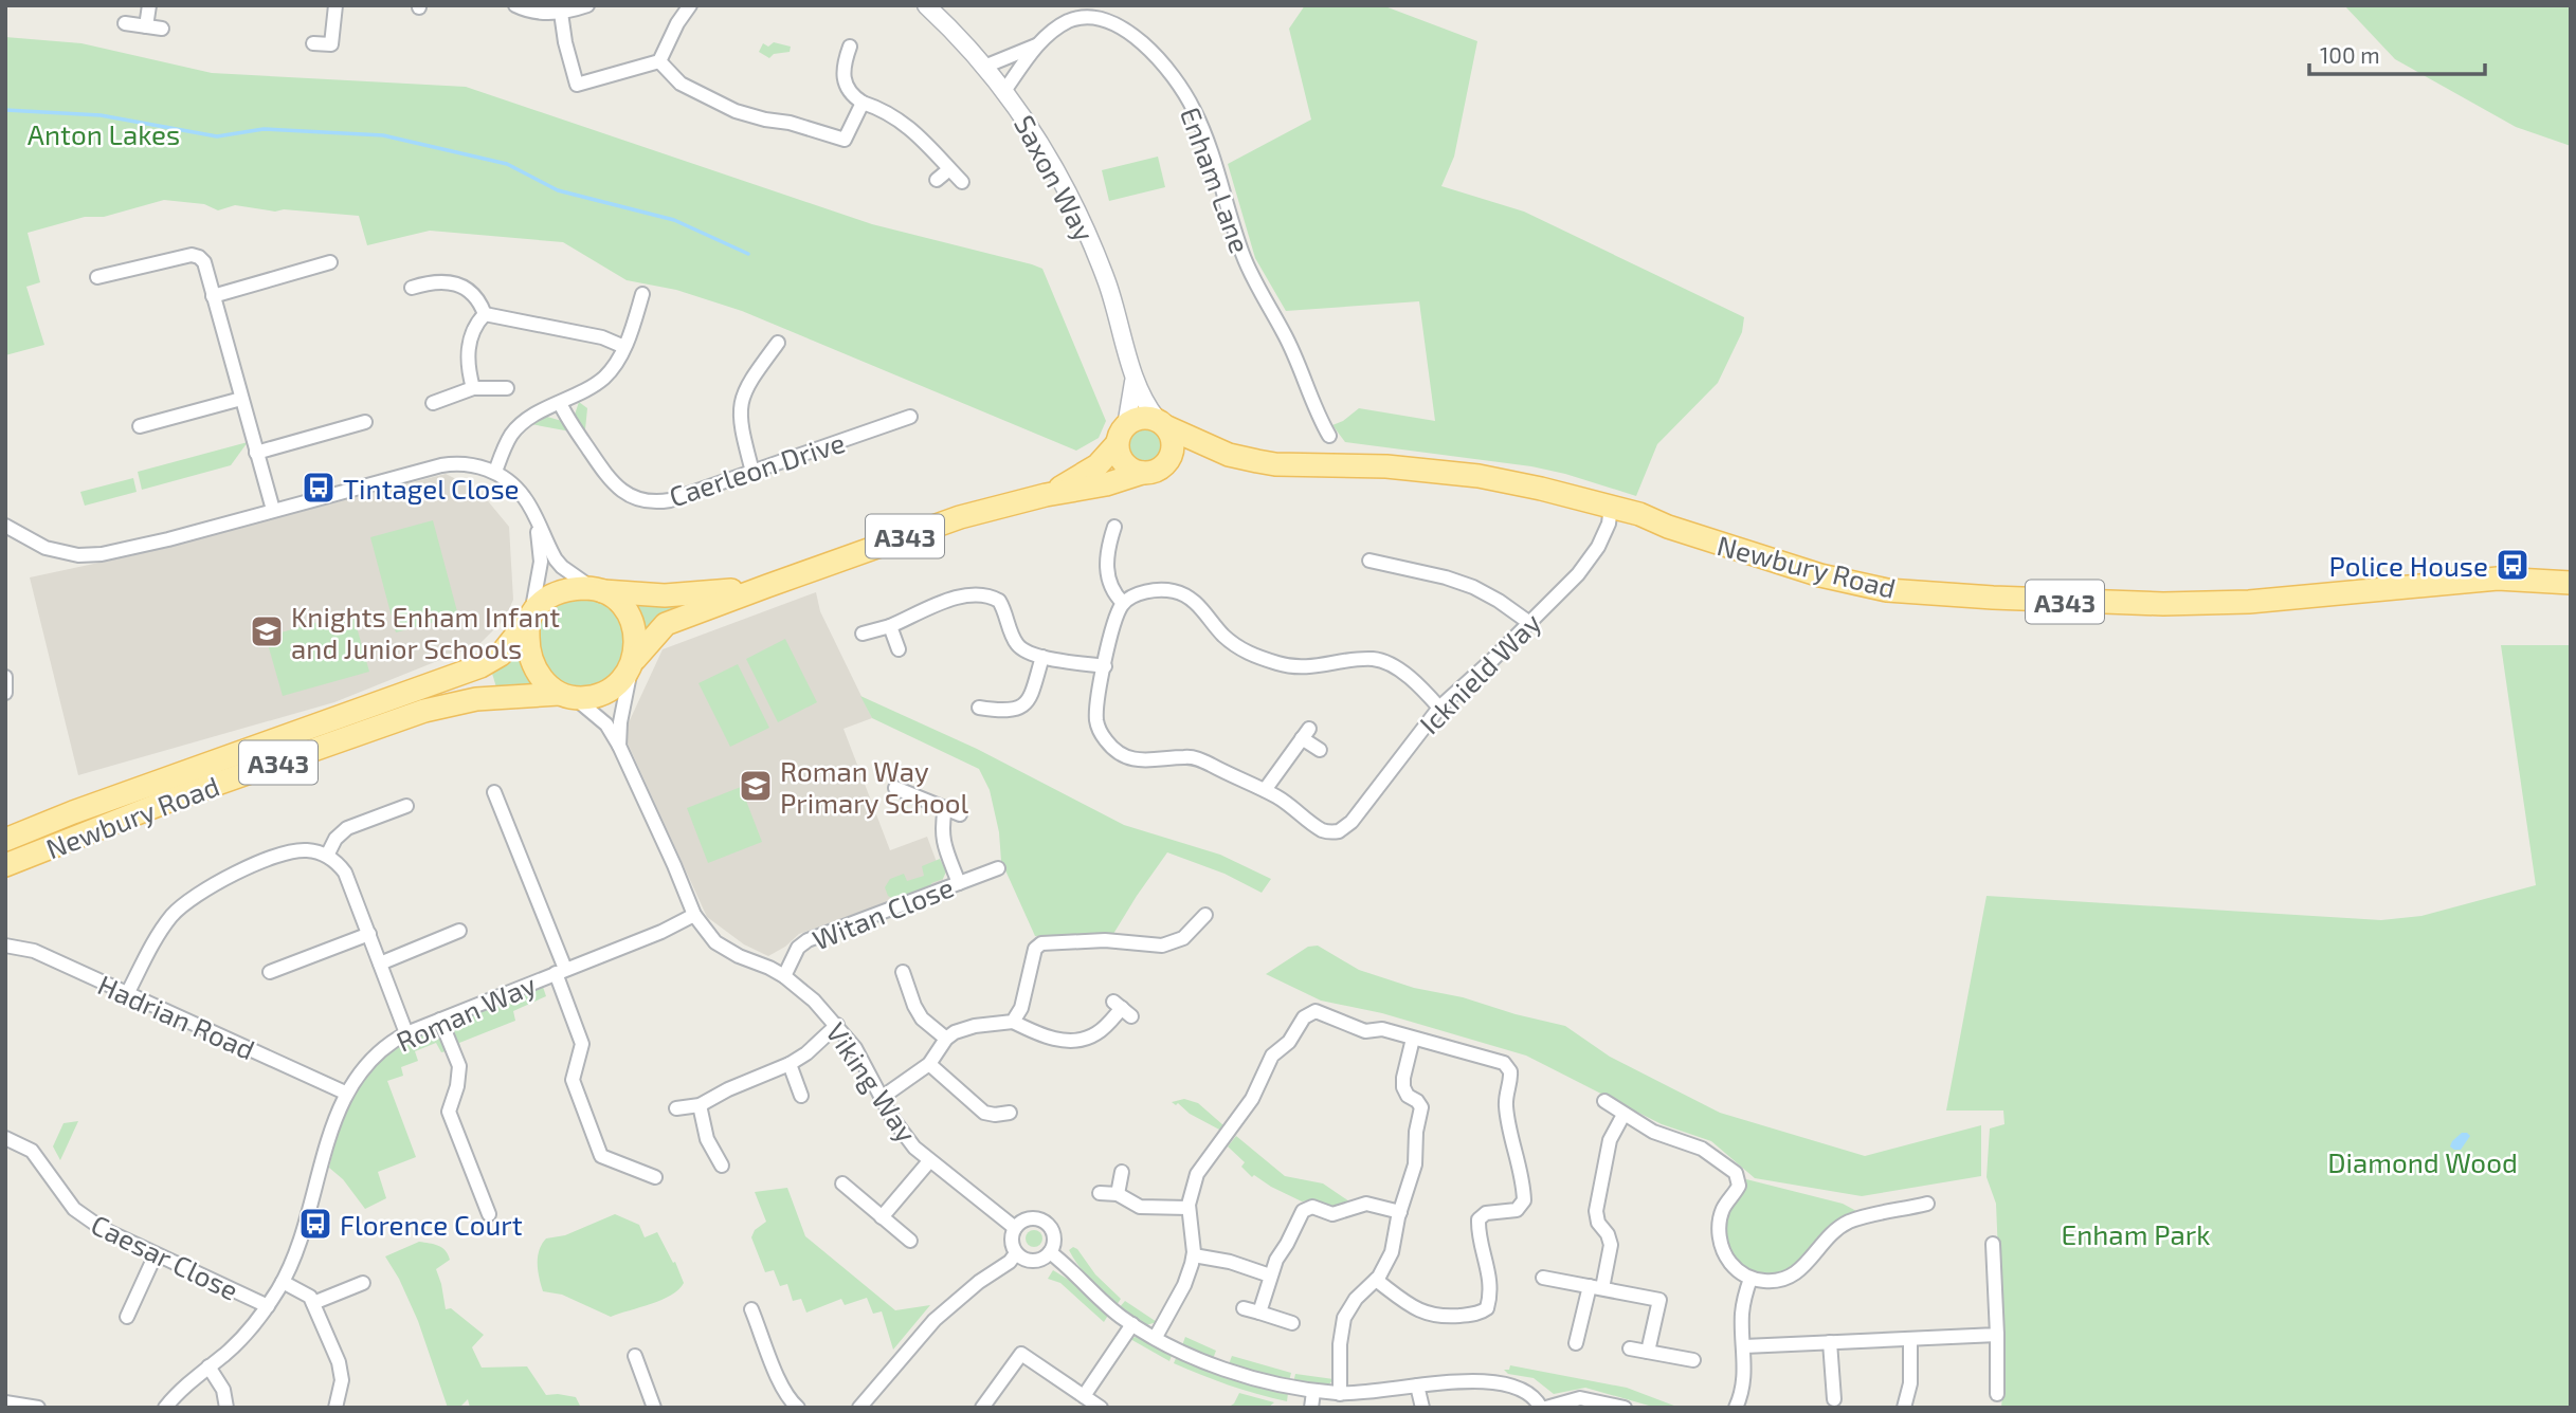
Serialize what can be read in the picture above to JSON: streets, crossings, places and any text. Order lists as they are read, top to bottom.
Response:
{
  "streets": {
    "main road": ["A343", "Newbury Road"],
    "street": [
      "Saxon Way",
      "Enham Lane",
      "Caerleon Drive",
      "Icknield Way",
      "Witan Close",
      "Roman Way",
      "Hadrian Road",
      "Viking Way",
      "Caesar Close"
    ]
  },
  "crossings": [
    ["Saxon Way", "Enham Lane"],
    ["Saxon Way", "A343"],
    ["Saxon Way", "Newbury Road"],
    ["A343", "Newbury Road"],
    ["Newbury Road", "Icknield Way"],
    ["Witan Close", "Viking Way"],
    ["Roman Way", "Hadrian Road"],
    ["Roman Way", "Viking Way"],
    ["Roman Way", "Caesar Close"]
  ],
  "parks": ["Anton Lakes", "Diamond Wood", "Enham Park"],
  "places": {
    "bus stop": ["Tintagel Close", "Police House", "Florence Court"],
    "school or university": ["Knights Enham Infant and Junior Schools", "Roman Way Primary School"]
  },
  "scale_bar": "100 m"
}
